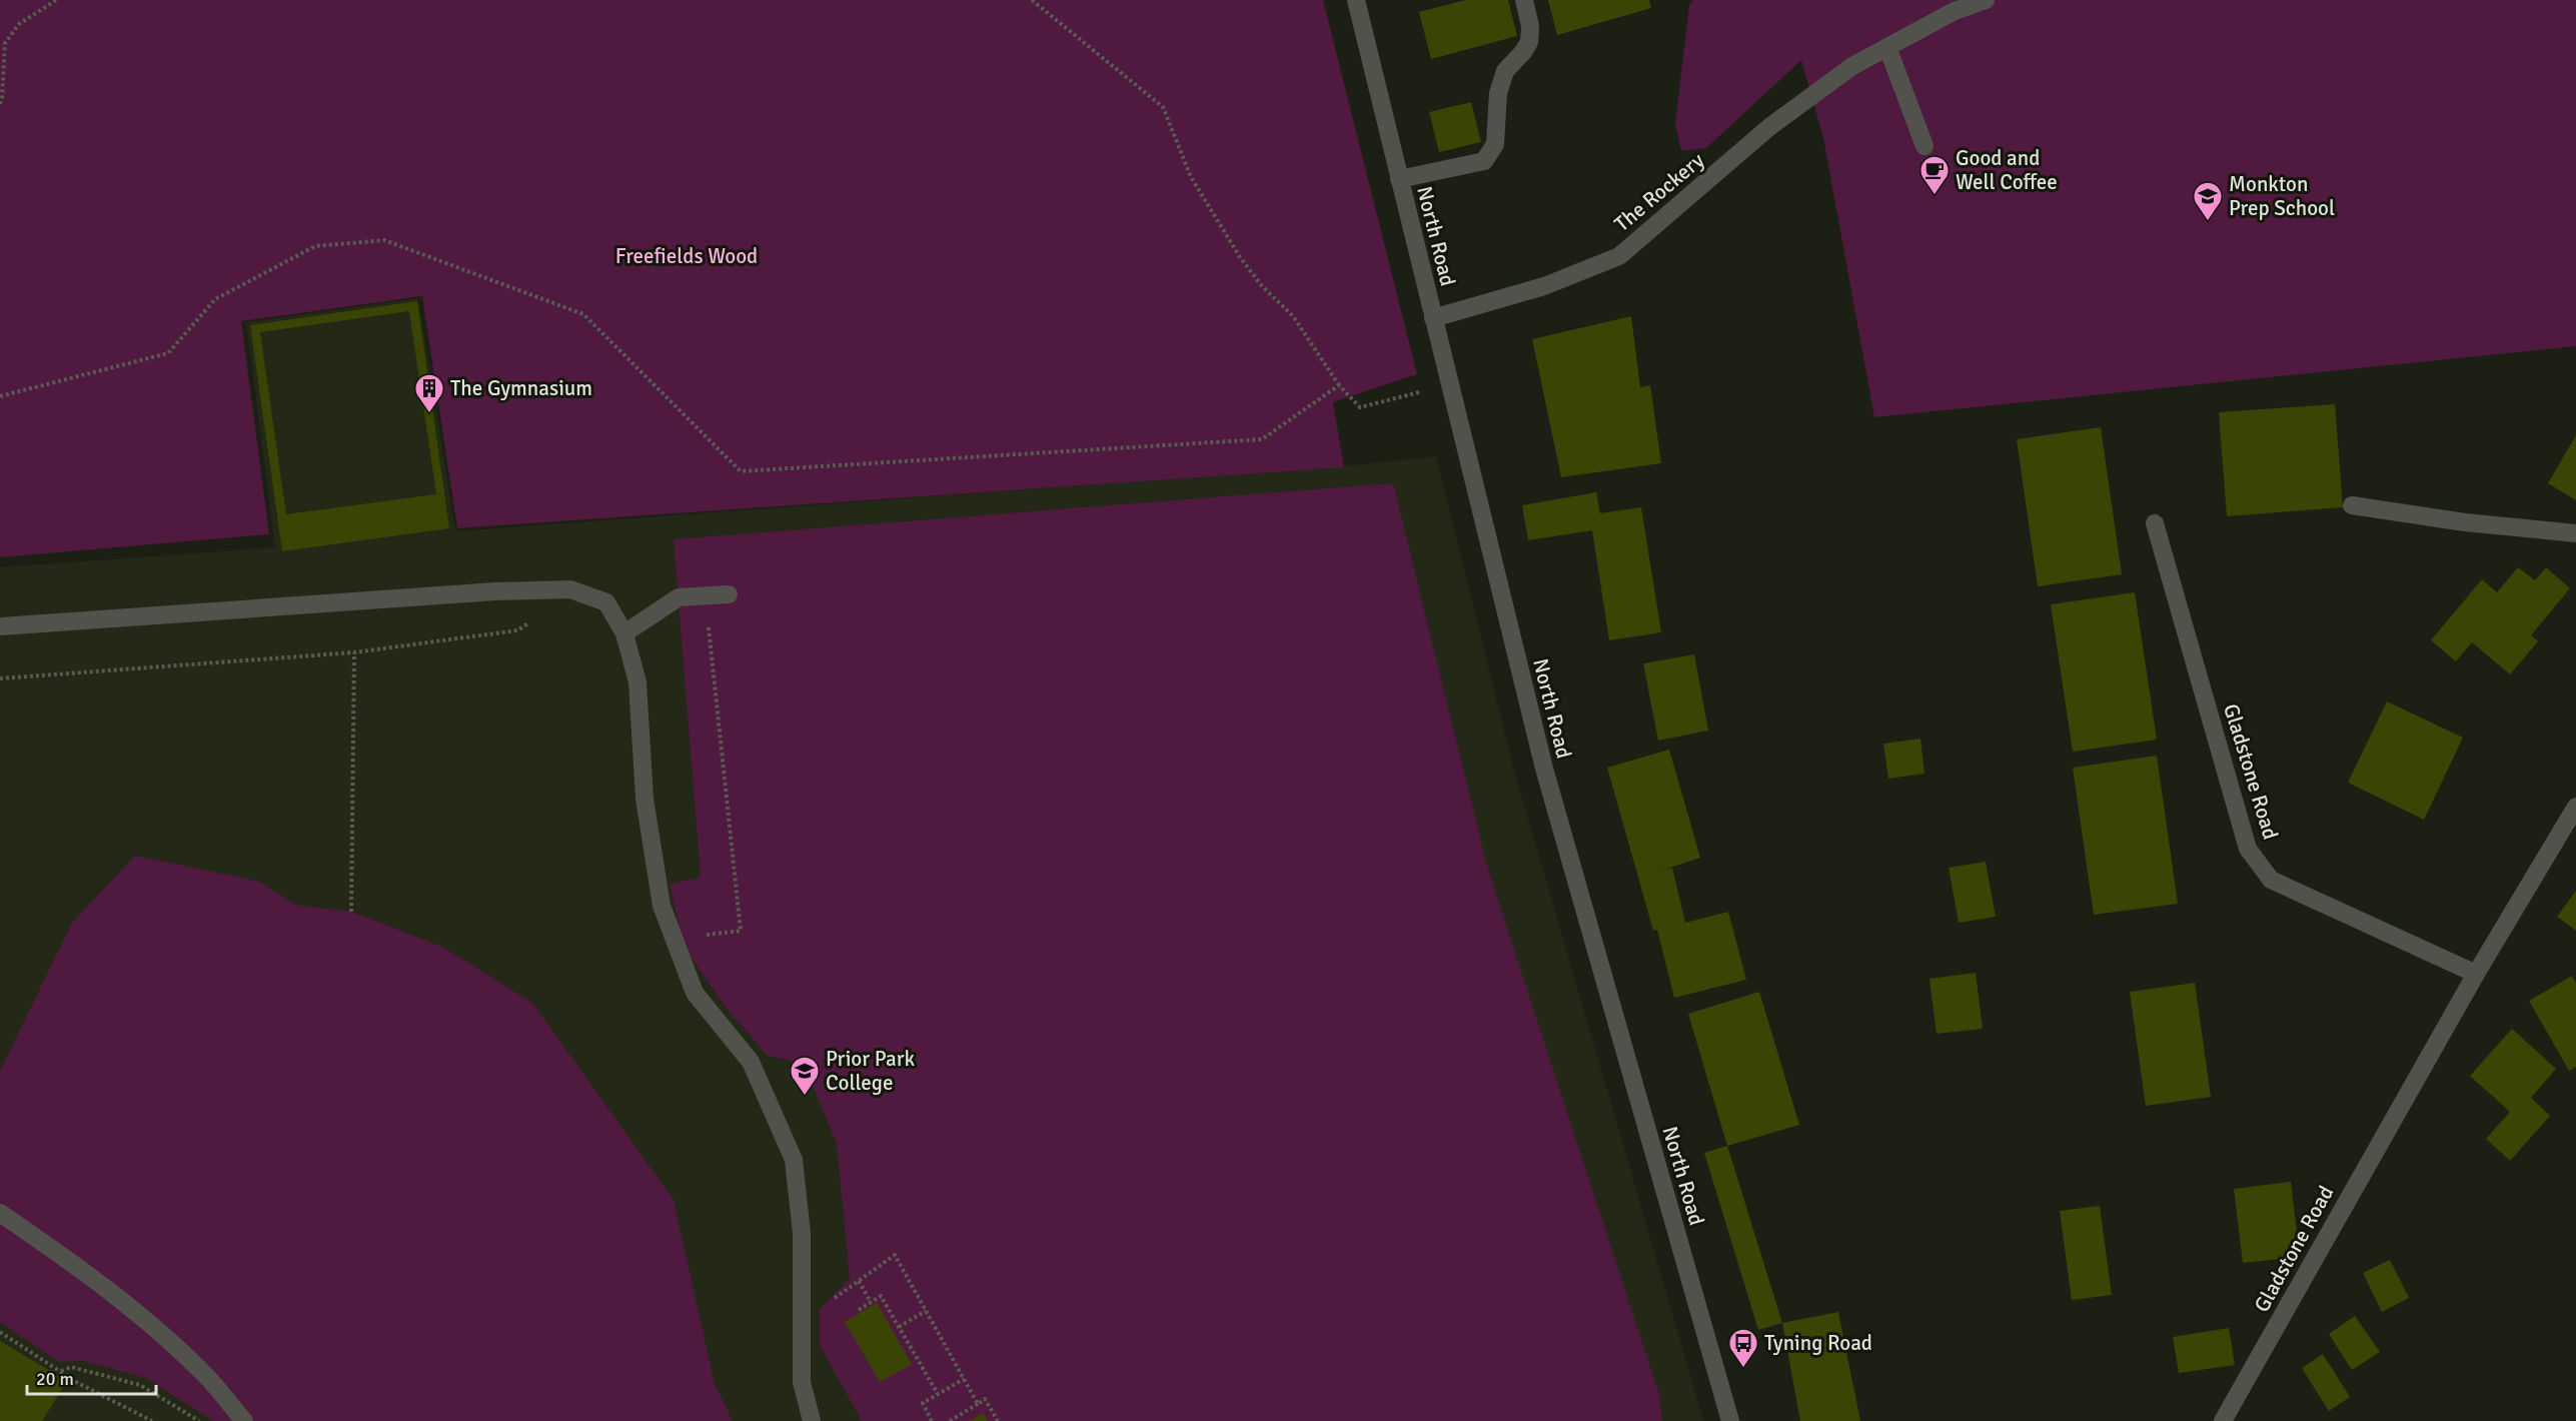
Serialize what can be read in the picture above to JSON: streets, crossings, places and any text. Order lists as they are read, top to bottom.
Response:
{
  "streets": {
    "street": ["The Rockery", "North Road", "Gladstone Road"]
  },
  "crossings": [
    ["The Rockery", "North Road"]
  ],
  "parks": ["Freefields Wood"],
  "places": {
    "cafe": ["Good and Well Coffee"],
    "school or university": ["Monkton Prep School", "Prior Park College"],
    "building": ["The Gymnasium"],
    "bus stop": ["Tyning Road"]
  },
  "scale_bar": "20 m"
}
